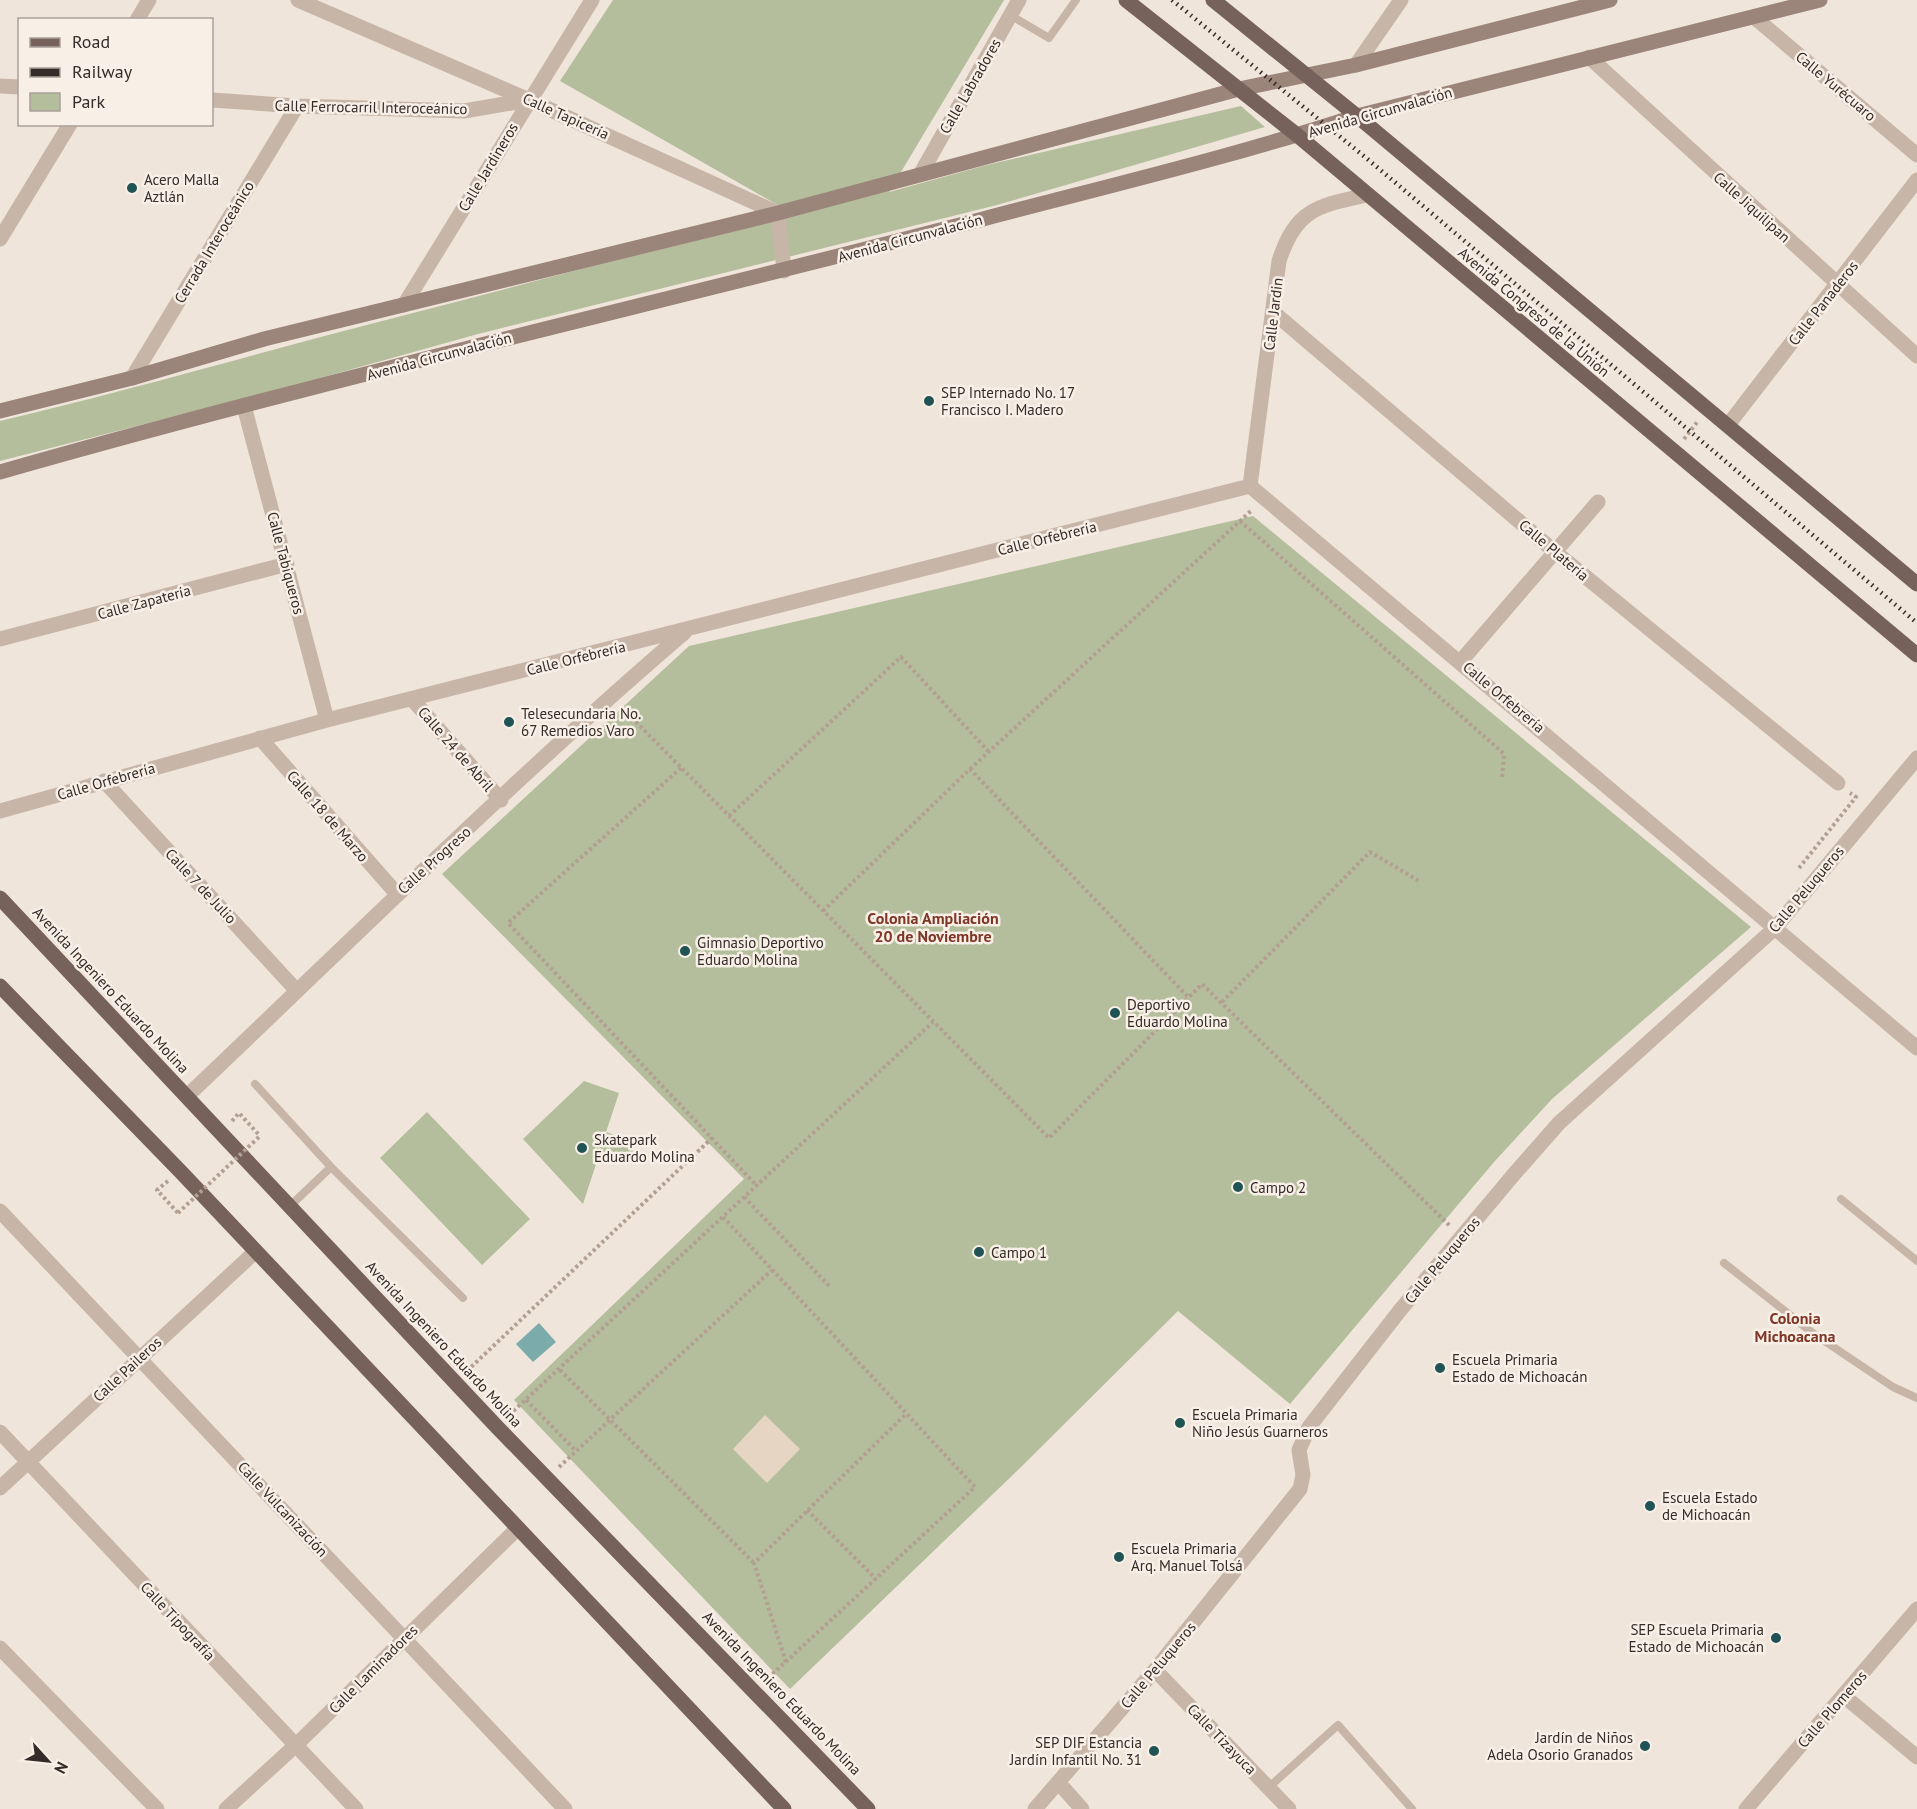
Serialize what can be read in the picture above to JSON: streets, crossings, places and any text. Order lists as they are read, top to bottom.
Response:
{
  "streets": {
    "main road": ["Avenida Circunvalación", "Avenida Congreso de la Unión", "Avenida Ingeniero Eduardo Molina"],
    "street": [
      "Calle Labradores",
      "Calle Yurécuaro",
      "Calle Ferrocarril Interoceánico",
      "Calle Tapicería",
      "Calle Jardineros",
      "Calle Jiquilipan",
      "Cerrada Interoceánico",
      "Calle Panaderos",
      "Calle Jardin",
      "Calle Orfebrería",
      "Calle Platería",
      "Calle Tabiqueros",
      "Calle Zapatería",
      "Calle 24 de Abril",
      "Calle 18 de Marzo",
      "Calle Progreso",
      "Calle 7 de Julio",
      "Calle Peluqueros",
      "Calle Paileros",
      "Calle Vulcanización",
      "Calle Tipografía",
      "Calle Laminadores",
      "Calle Plomeros",
      "Calle Tizayuca"
    ]
  },
  "crossings": [
    ["Calle Yurécuaro", "Avenida Circunvalación"],
    ["Calle Ferrocarril Interoceánico", "Calle Tapicería"],
    ["Calle Ferrocarril Interoceánico", "Calle Jardineros"],
    ["Calle Ferrocarril Interoceánico", "Cerrada Interoceánico"],
    ["Avenida Circunvalación", "Calle Jiquilipan"],
    ["Avenida Circunvalación", "Avenida Congreso de la Unión"],
    ["Avenida Circunvalación", "Calle Tabiqueros"],
    ["Calle Tapicería", "Calle Jardineros"],
    ["Calle Jiquilipan", "Calle Panaderos"],
    ["Avenida Congreso de la Unión", "Calle Jardin"],
    ["Calle Jardin", "Calle Orfebrería"],
    ["Calle Jardin", "Calle Platería"],
    ["Calle Orfebrería", "Calle Tabiqueros"],
    ["Calle Orfebrería", "Calle 24 de Abril"],
    ["Calle Orfebrería", "Calle 18 de Marzo"],
    ["Calle Orfebrería", "Calle Progreso"],
    ["Calle Orfebrería", "Calle 7 de Julio"],
    ["Calle Orfebrería", "Calle Peluqueros"],
    ["Calle Tabiqueros", "Calle Zapatería"],
    ["Calle 24 de Abril", "Calle Progreso"],
    ["Calle 18 de Marzo", "Calle Progreso"],
    ["Calle Progreso", "Calle 7 de Julio"],
    ["Calle Progreso", "Avenida Ingeniero Eduardo Molina"],
    ["Calle Peluqueros", "Calle Tizayuca"],
    ["Calle Paileros", "Calle Vulcanización"],
    ["Calle Paileros", "Calle Tipografía"],
    ["Calle Vulcanización", "Calle Laminadores"],
    ["Calle Tipografía", "Calle Laminadores"]
  ],
  "districts": ["Colonia Ampliación 20 de Noviembre", "Colonia Michoacana"],
  "places": [
    "Acero Malla Aztlán",
    "SEP Internado No. 17 Francisco I. Madero",
    "Telesecundaria No. 67 Remedios Varo",
    "Gimnasio Deportivo Eduardo Molina",
    "Deportivo Eduardo Molina",
    "Skatepark Eduardo Molina",
    "Campo 2",
    "Campo 1",
    "Escuela Primaria Estado de Michoacán",
    "Escuela Primaria Niño Jesús Guarneros",
    "Escuela Estado de Michoacán",
    "Escuela Primaria Arq. Manuel Tolsá",
    "SEP Escuela Primaria Estado de Michoacán",
    "Jardín de Niños Adela Osorio Granados",
    "SEP DIF Estancia Jardín Infantil No. 31"
  ],
  "legend": ["Road", "Railway", "Park"],
  "north": "bottom right"
}
